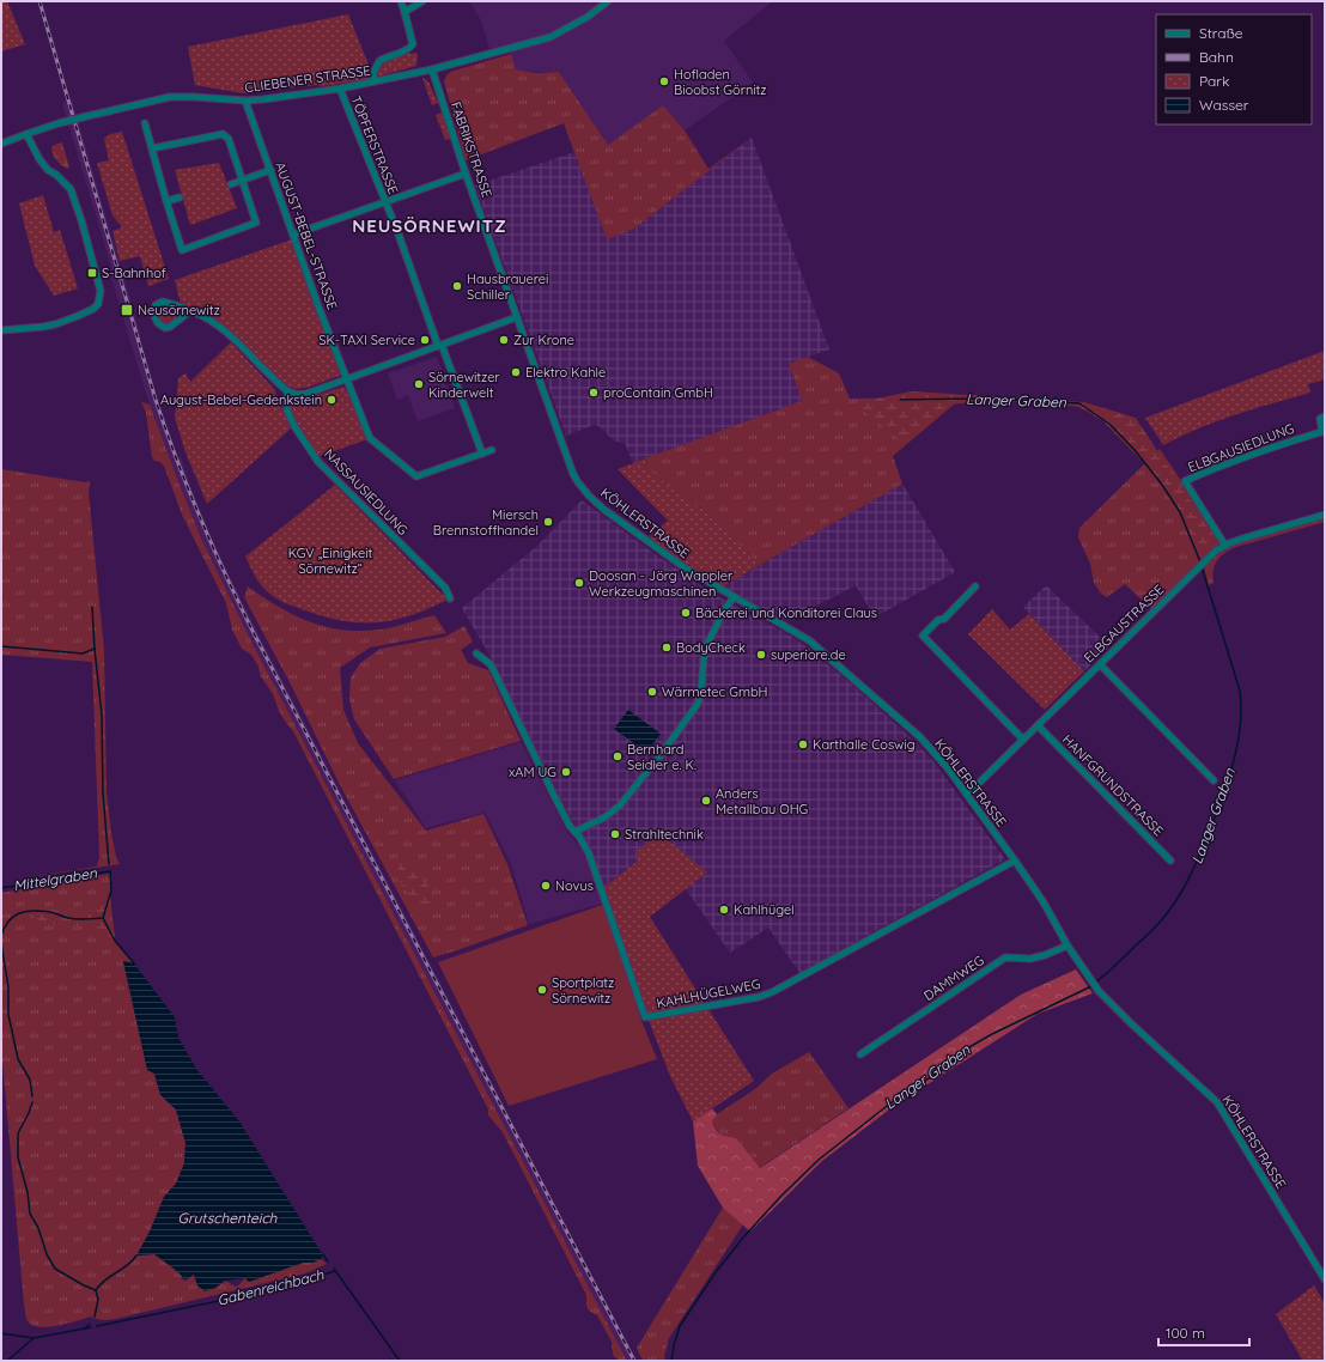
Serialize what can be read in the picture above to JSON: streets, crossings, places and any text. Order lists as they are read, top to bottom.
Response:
{
  "streets": {
    "street": [
      "CLIEBENER STRASSE",
      "TÖPFERSTRASSE",
      "FABRIKSTRASSE",
      "AUGUST-BEBEL-STRASSE",
      "ELBGAUSIEDLUNG",
      "NASSAUSIEDLUNG",
      "KÖHLERSTRASSE",
      "ELBGAUSTRASSE",
      "HANFGRUNDSTRASSE",
      "DAMMWEG",
      "KAHLHÜGELWEG"
    ]
  },
  "crossings": [
    ["CLIEBENER STRASSE", "TÖPFERSTRASSE"],
    ["CLIEBENER STRASSE", "FABRIKSTRASSE"],
    ["CLIEBENER STRASSE", "AUGUST-BEBEL-STRASSE"],
    ["TÖPFERSTRASSE", "AUGUST-BEBEL-STRASSE"],
    ["FABRIKSTRASSE", "KÖHLERSTRASSE"],
    ["ELBGAUSIEDLUNG", "ELBGAUSTRASSE"],
    ["KÖHLERSTRASSE", "ELBGAUSTRASSE"],
    ["KÖHLERSTRASSE", "DAMMWEG"],
    ["KÖHLERSTRASSE", "KAHLHÜGELWEG"],
    ["ELBGAUSTRASSE", "HANFGRUNDSTRASSE"]
  ],
  "districts": ["NEUSÖRNEWITZ"],
  "water": [
    "Langer Graben",
    "Mittelgraben",
    "Grutschenteich",
    "Gabenreichbach"
  ],
  "parks": ["KGV „Einigkeit Sörnewitz“"],
  "places": {
    "other": [
      "Hofladen Bioobst Görnitz",
      "Hausbrauerei Schiller",
      "SK-TAXI Service",
      "Zur Krone",
      "Elektro Kahle",
      "Sörnewitzer Kinderwelt",
      "proContain GmbH",
      "August-Bebel-Gedenkstein",
      "Miersch Brennstoffhandel",
      "Doosan - Jörg Wappler Werkzeugmaschinen",
      "Bäckerei und Konditorei Claus",
      "BodyCheck",
      "superiore.de",
      "Wärmetec GmbH",
      "Karthalle Coswig",
      "Bernhard Seidler e. K.",
      "xAM UG",
      "Anders Metallbau OHG",
      "Strahltechnik",
      "Novus",
      "Kahlhügel",
      "Sportplatz Sörnewitz"
    ],
    "transit": ["S-Bahnhof", "Neusörnewitz"]
  },
  "legend": [
    "Straße",
    "Bahn",
    "Park",
    "Wasser"
  ],
  "scale_bar": "100 m"
}
